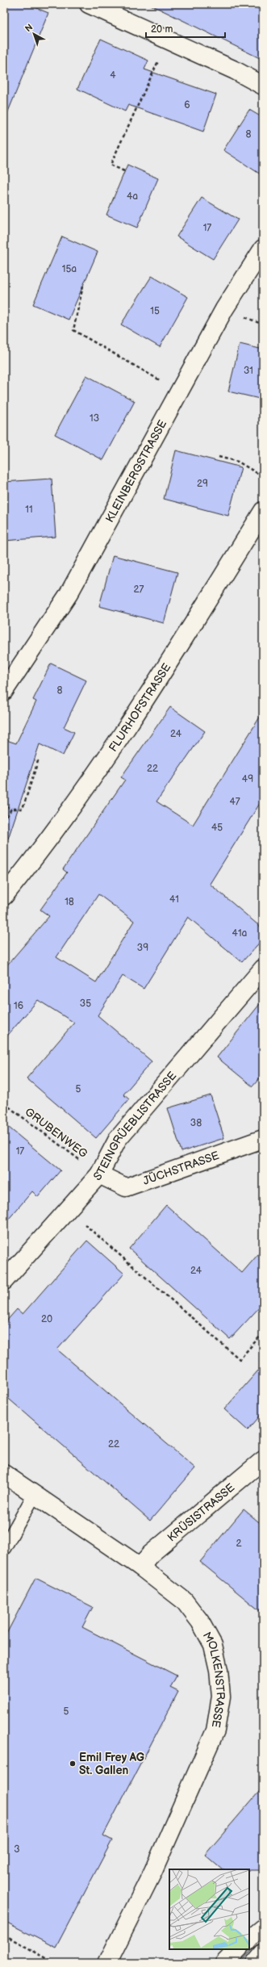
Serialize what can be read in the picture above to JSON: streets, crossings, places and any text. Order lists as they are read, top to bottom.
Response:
{
  "streets": {
    "street": [
      "KLEINBERGSTRASSE",
      "FLURHOFSTRASSE",
      "STEINGRÜEBLISTRASSE",
      "JÜCHSTRASSE",
      "KRÜSISTRASSE",
      "MOLKENSTRASSE"
    ],
    "path": ["GRUBENWEG"]
  },
  "crossings": [
    ["STEINGRÜEBLISTRASSE", "GRUBENWEG"],
    ["STEINGRÜEBLISTRASSE", "JÜCHSTRASSE"],
    ["GRUBENWEG", "JÜCHSTRASSE"],
    ["KRÜSISTRASSE", "MOLKENSTRASSE"]
  ],
  "places": ["Emil Frey AG St. Gallen"],
  "house_numbers": [
    "4",
    "6",
    "8",
    "4a",
    "17",
    "15a",
    "15",
    "31",
    "13",
    "29",
    "11",
    "27",
    "8",
    "24",
    "22",
    "49",
    "47",
    "45",
    "41",
    "18",
    "41a",
    "39",
    "35",
    "16",
    "5",
    "38",
    "17",
    "24",
    "20",
    "22",
    "2",
    "5",
    "3"
  ],
  "scale_bar": "20 m",
  "north": "top left"
}
